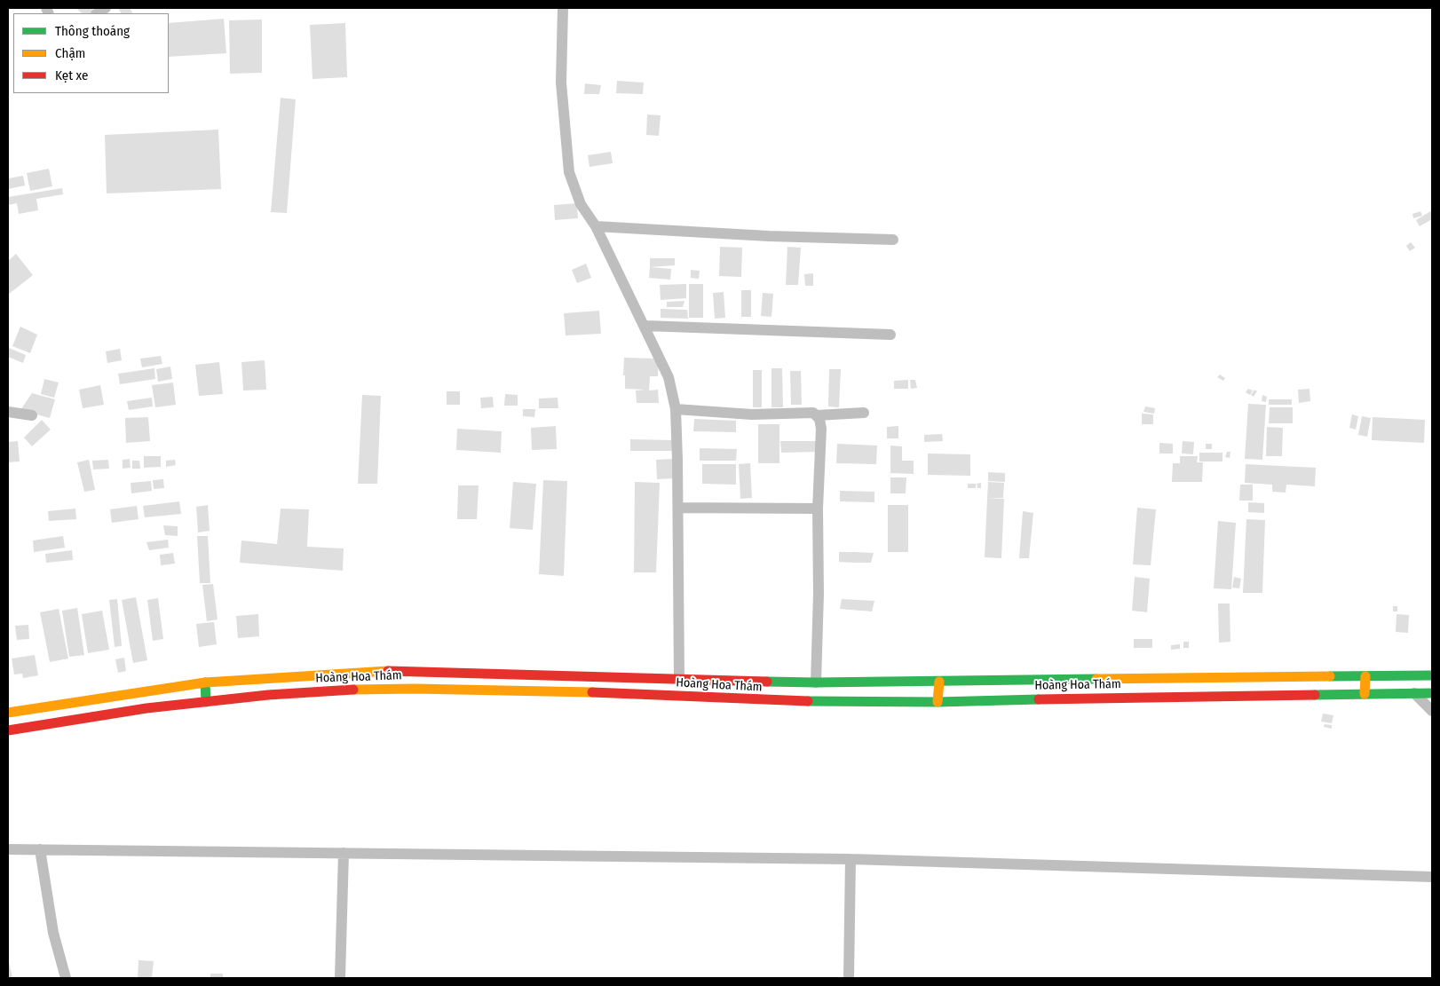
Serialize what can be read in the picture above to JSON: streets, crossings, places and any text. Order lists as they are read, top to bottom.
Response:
{
  "streets": {
    "main road": ["Hoàng Hoa Thám"]
  },
  "legend": ["Thông thoáng", "Chậm", "Kẹt xe"]
}
